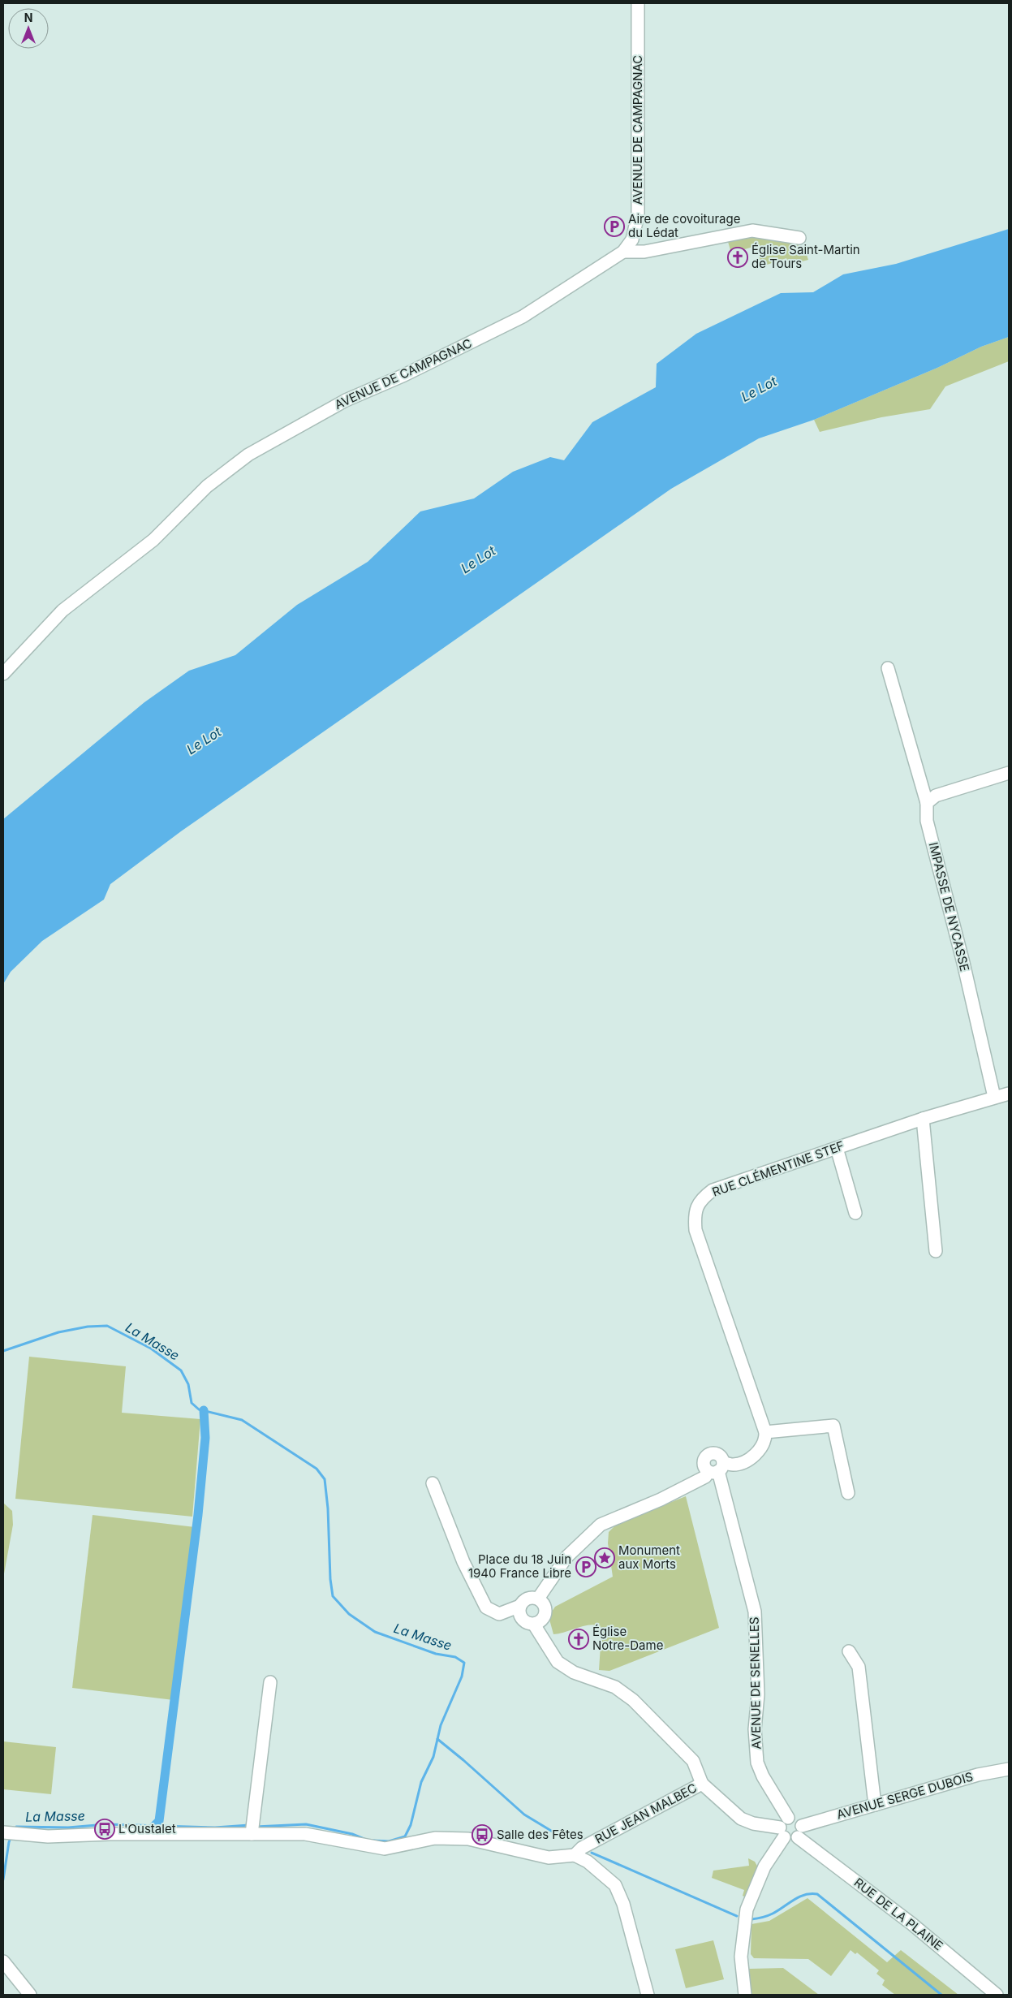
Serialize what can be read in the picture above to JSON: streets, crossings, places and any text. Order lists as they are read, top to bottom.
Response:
{
  "streets": {
    "street": [
      "AVENUE DE CAMPAGNAC",
      "IMPASSE DE NYCASSE",
      "RUE CLÉMENTINE STEF",
      "AVENUE DE SENELLES",
      "AVENUE SERGE DUBOIS",
      "RUE JEAN MALBEC",
      "RUE DE LA PLAINE"
    ]
  },
  "crossings": [
    ["IMPASSE DE NYCASSE", "RUE CLÉMENTINE STEF"],
    ["AVENUE DE SENELLES", "AVENUE SERGE DUBOIS"],
    ["AVENUE DE SENELLES", "RUE JEAN MALBEC"],
    ["AVENUE DE SENELLES", "RUE DE LA PLAINE"],
    ["AVENUE SERGE DUBOIS", "RUE JEAN MALBEC"],
    ["AVENUE SERGE DUBOIS", "RUE DE LA PLAINE"],
    ["RUE JEAN MALBEC", "RUE DE LA PLAINE"]
  ],
  "water": ["Le Lot", "La Masse"],
  "places": {
    "parking": ["Aire de covoiturage du Lédat", "Place du 18 Juin 1940 France Libre"],
    "church": ["Église Saint-Martin de Tours", "Église Notre-Dame"],
    "place": ["Monument aux Morts"],
    "bus stop": ["L'Oustalet", "Salle des Fêtes"]
  },
  "north": "top"
}
